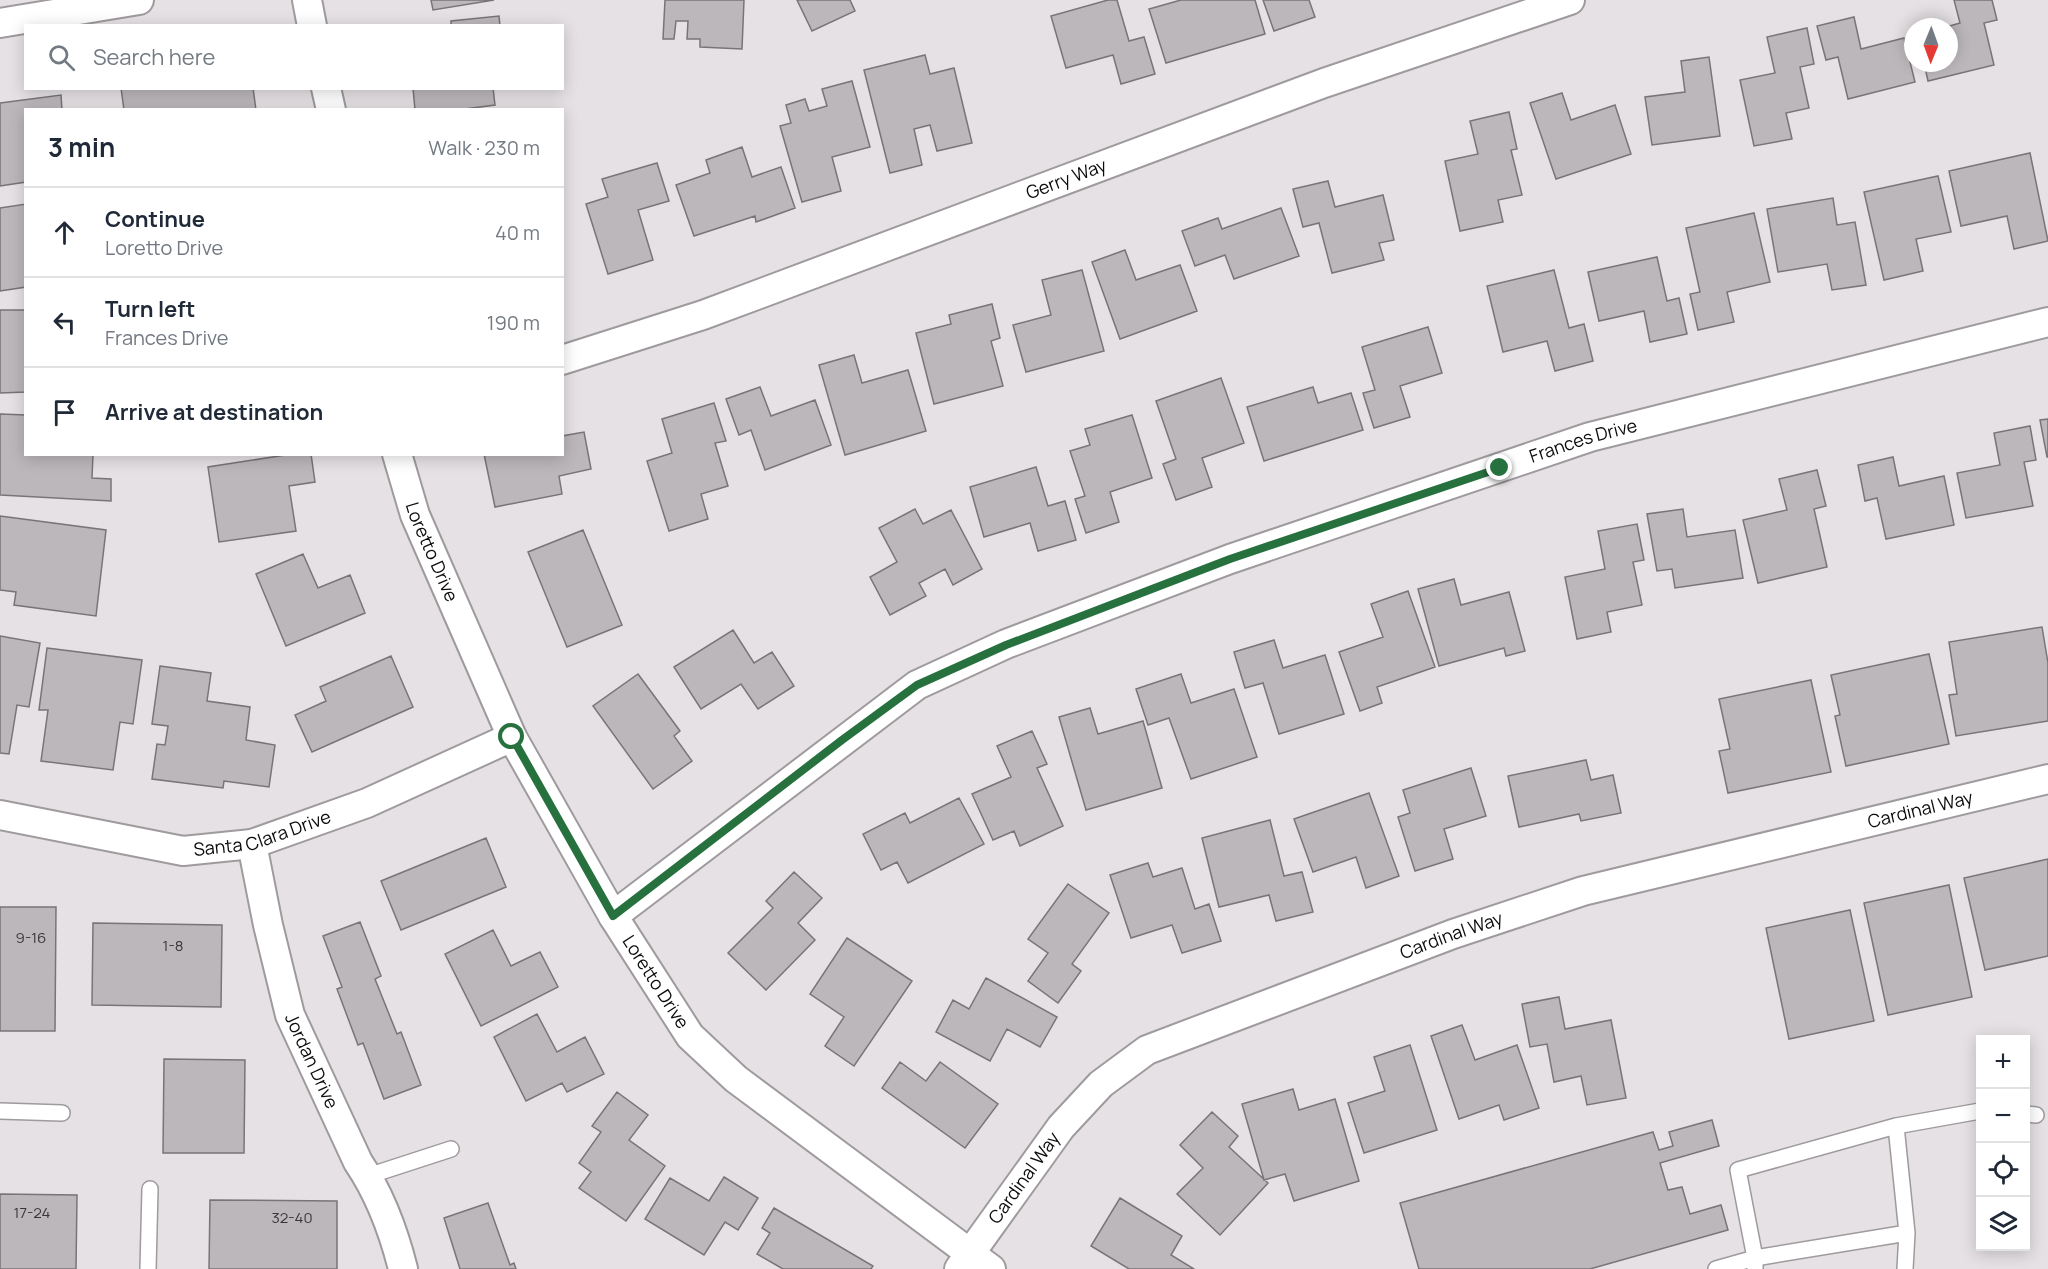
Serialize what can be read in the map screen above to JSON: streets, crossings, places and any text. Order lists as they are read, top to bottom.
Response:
{
  "streets": {
    "street": [
      "Gerry Way",
      "Frances Drive",
      "Loretto Drive",
      "Cardinal Way",
      "Santa Clara Drive",
      "Jordan Drive"
    ]
  },
  "crossings": [
    ["Frances Drive", "Loretto Drive"],
    ["Loretto Drive", "Cardinal Way"],
    ["Loretto Drive", "Santa Clara Drive"],
    ["Santa Clara Drive", "Jordan Drive"]
  ],
  "house_numbers": [
    "9-16",
    "1-8",
    "17-24",
    "32-40"
  ],
  "north": "bottom",
  "page": {
    "search": "Search here",
    "heading": ["3 min", "Walk · 230 m"],
    "list": [
      ["Continue", "Loretto Drive", "40 m"],
      ["Turn left", "Frances Drive", "190 m"],
      "Arrive at destination"
    ],
    "map_buttons": ["+", "−"]
  }
}
